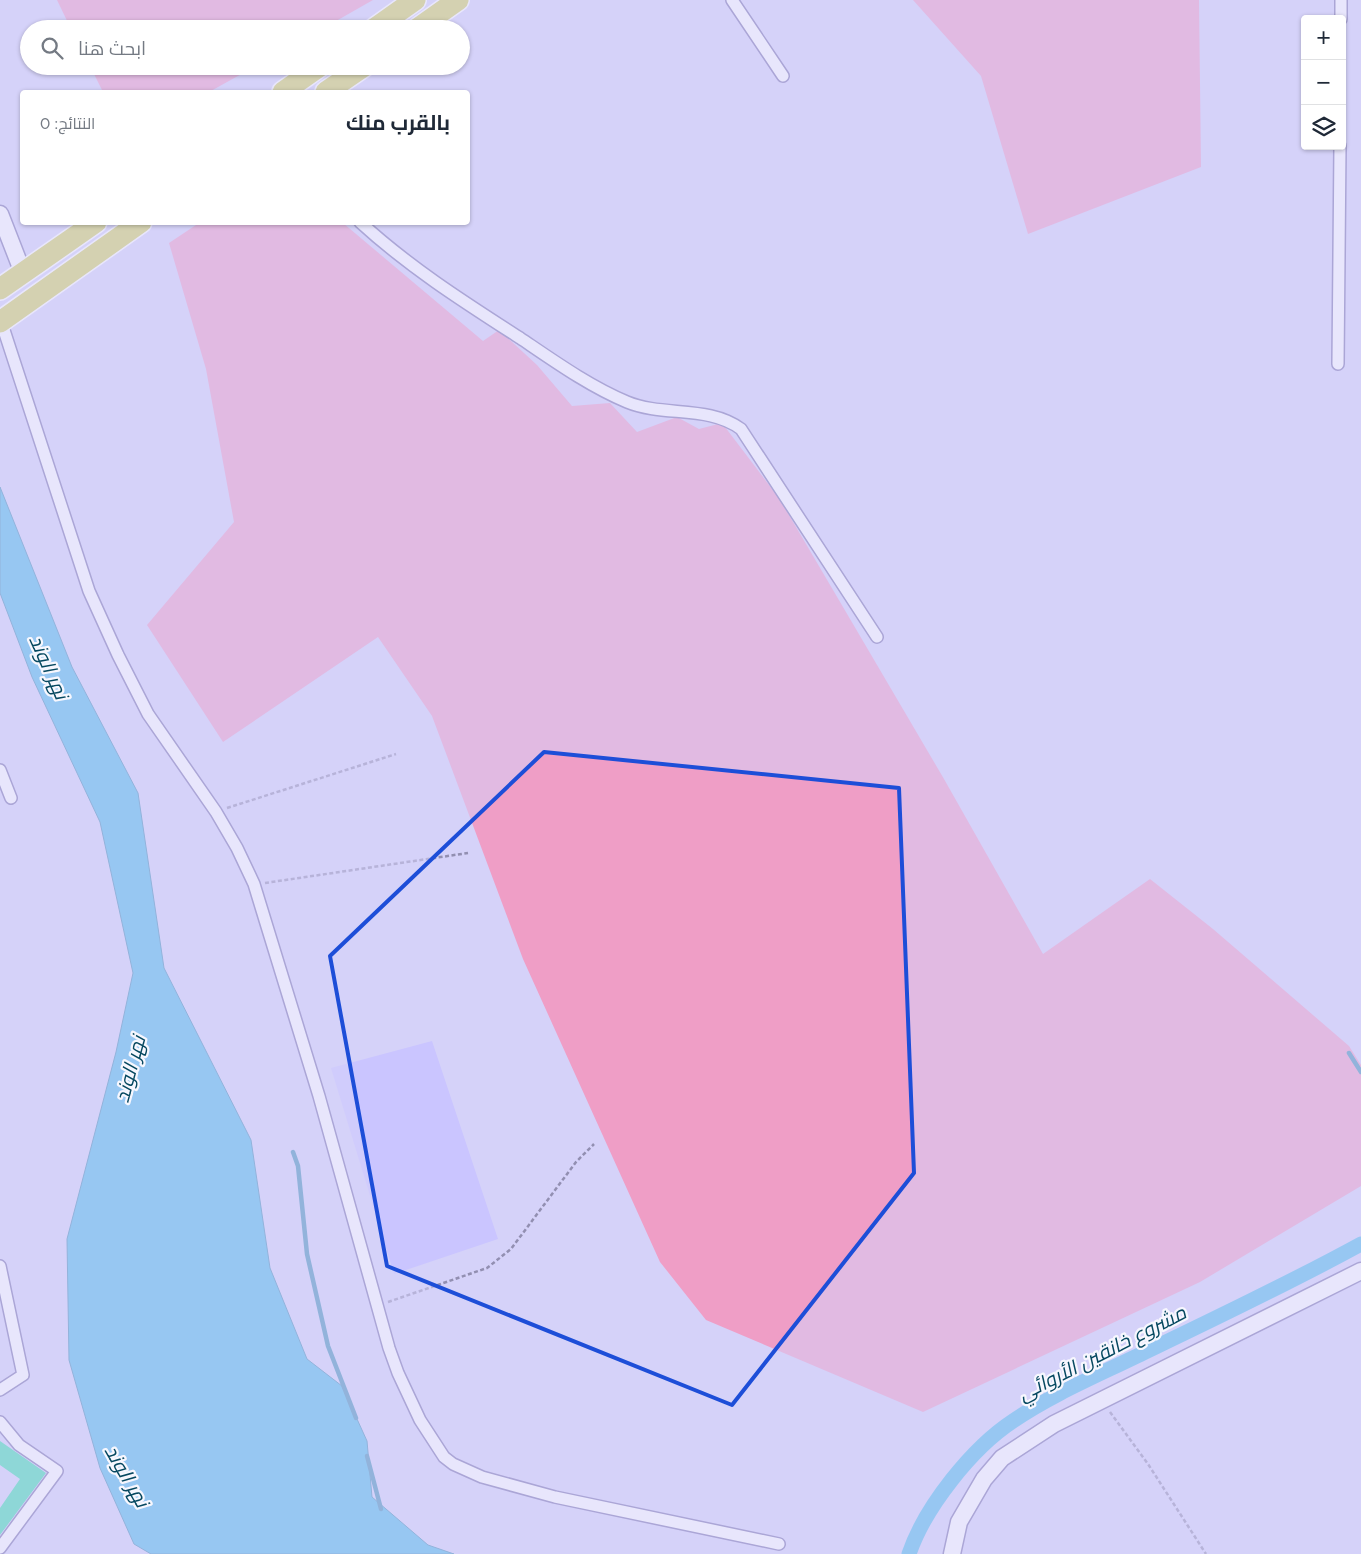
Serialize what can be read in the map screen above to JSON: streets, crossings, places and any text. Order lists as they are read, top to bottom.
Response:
{
  "water": ["نهر الوند", "مشروع خانقين الأروائي"],
  "page": {
    "map_buttons": ["+", "−"],
    "search": "ابحث هنا",
    "heading": ["بالقرب منك", "النتائج: 0"]
  }
}
